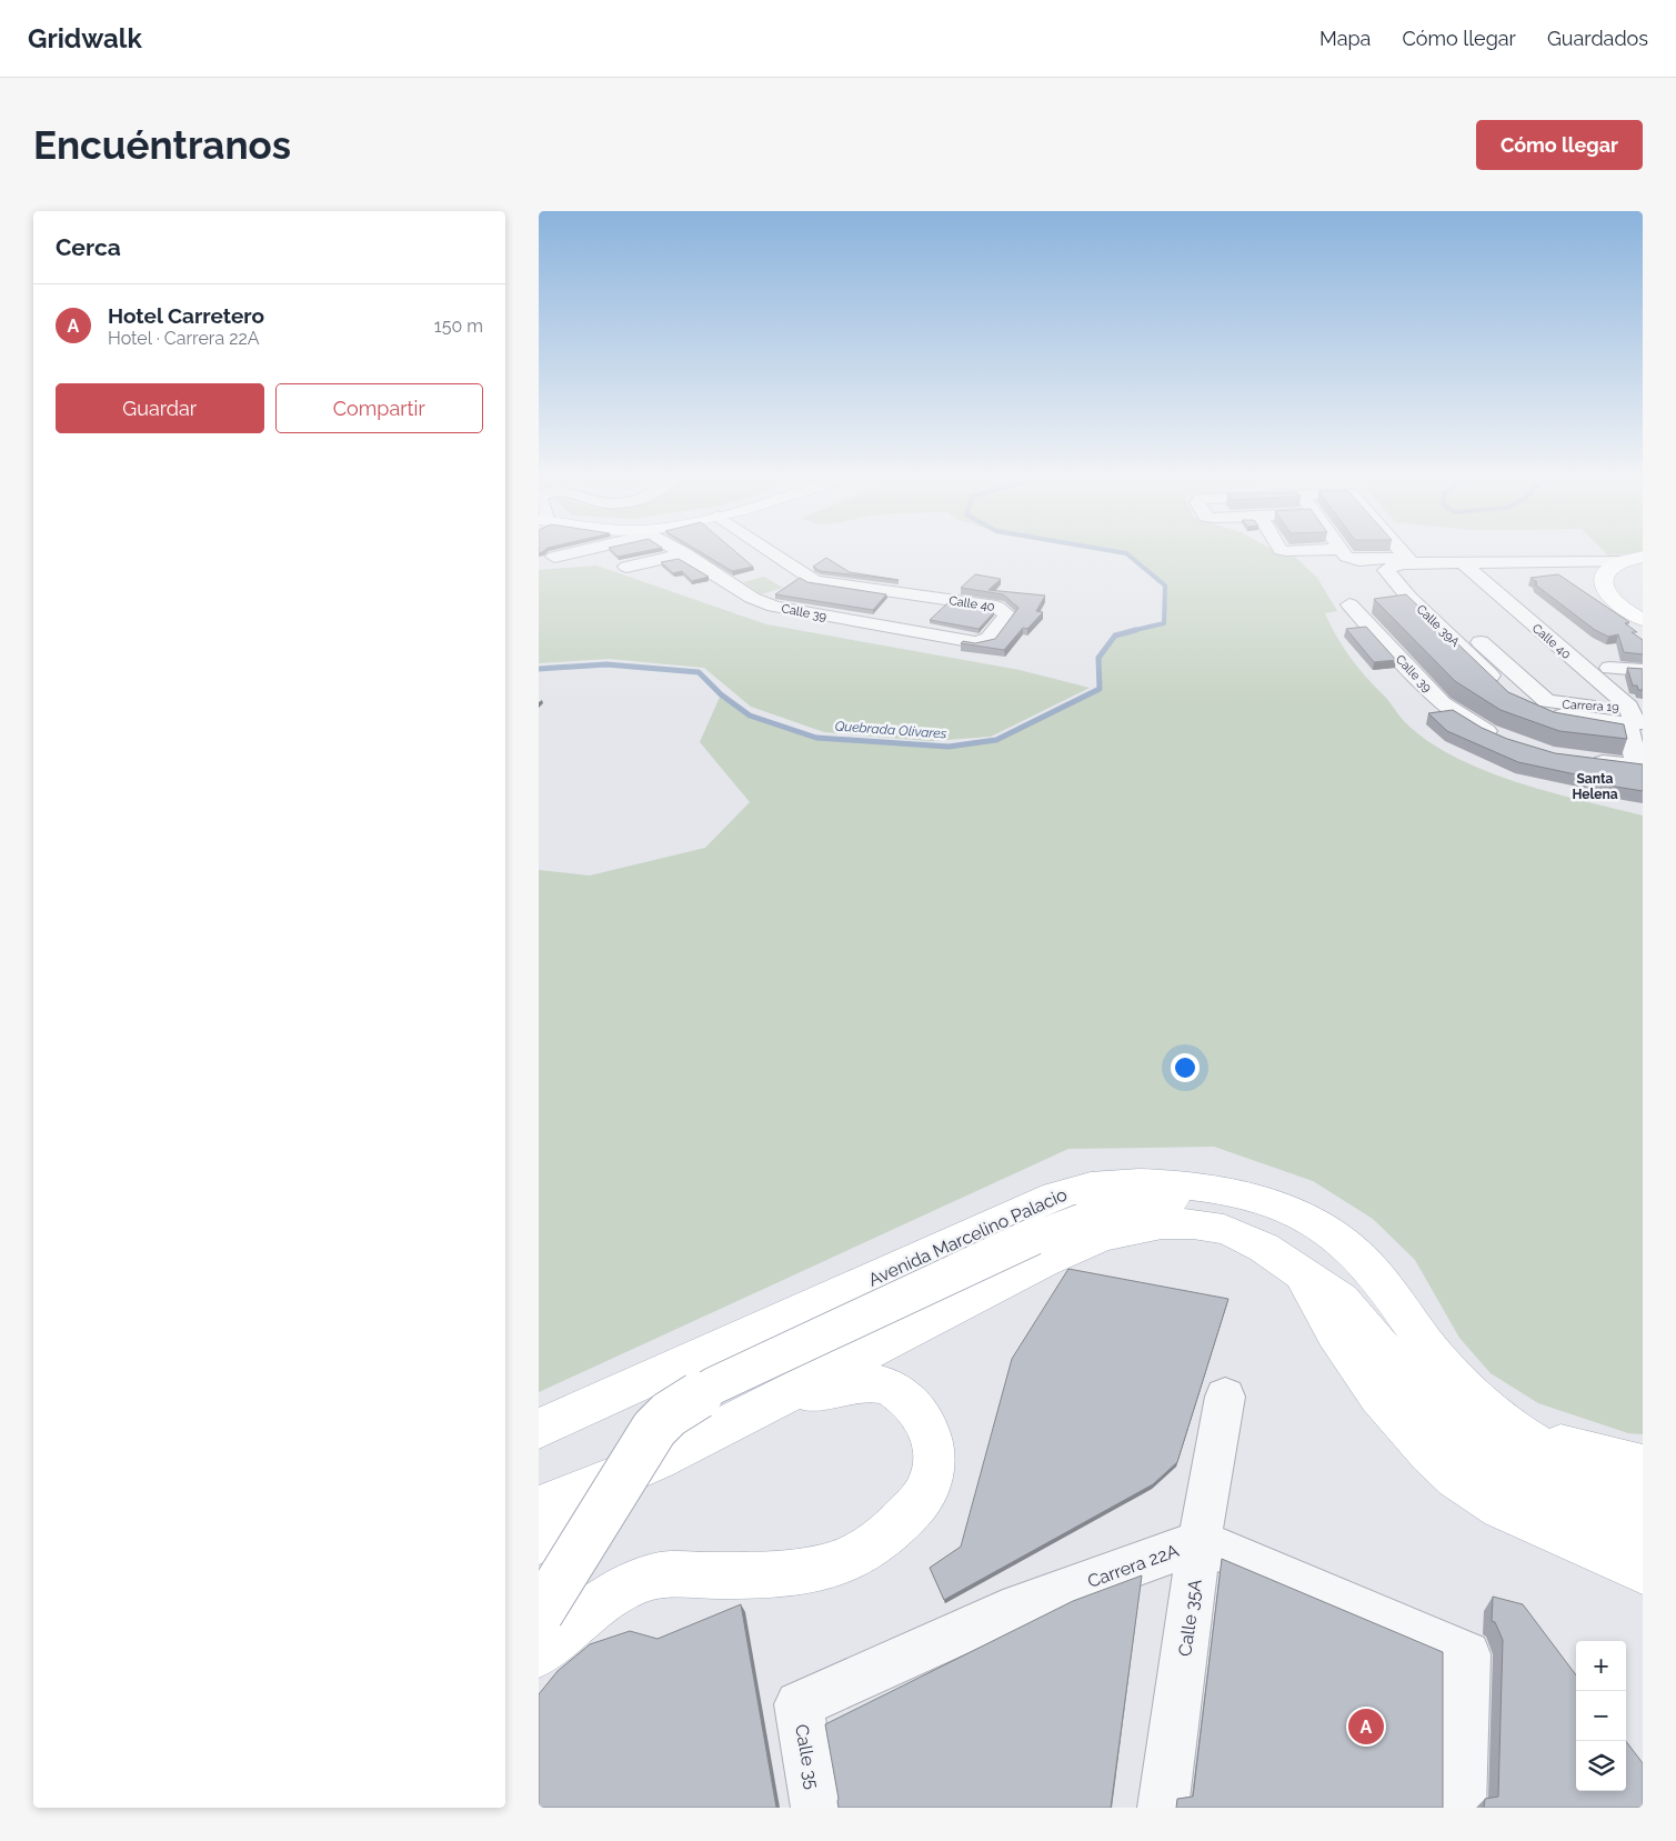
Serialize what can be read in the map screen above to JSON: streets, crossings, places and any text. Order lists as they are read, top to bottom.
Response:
{
  "streets": {
    "main road": ["Avenida Marcelino Palacio"],
    "street": [
      "Calle 40",
      "Calle 39",
      "Calle 39A",
      "Carrera 19",
      "Carrera 22A",
      "Calle 35A",
      "Calle 35"
    ]
  },
  "crossings": [
    ["Calle 40", "Calle 39"],
    ["Calle 40", "Carrera 19"],
    ["Calle 39A", "Carrera 19"],
    ["Carrera 22A", "Calle 35A"],
    ["Carrera 22A", "Calle 35"]
  ],
  "districts": ["Santa Helena"],
  "water": ["Quebrada Olivares"],
  "page": {
    "header": "Gridwalk",
    "nav": ["Mapa", "Cómo llegar", "Guardados"],
    "buttons": [
      "Cómo llegar",
      ["Guardar", "Compartir"]
    ],
    "title": "Encuéntranos",
    "heading": "Cerca",
    "list": [
      {
        "mark": "A",
        "name": "Hotel Carretero",
        "note": "Hotel · Carrera 22A",
        "value": "150 m"
      }
    ],
    "map_buttons": ["+", "−"],
    "pins": "A"
  }
}
